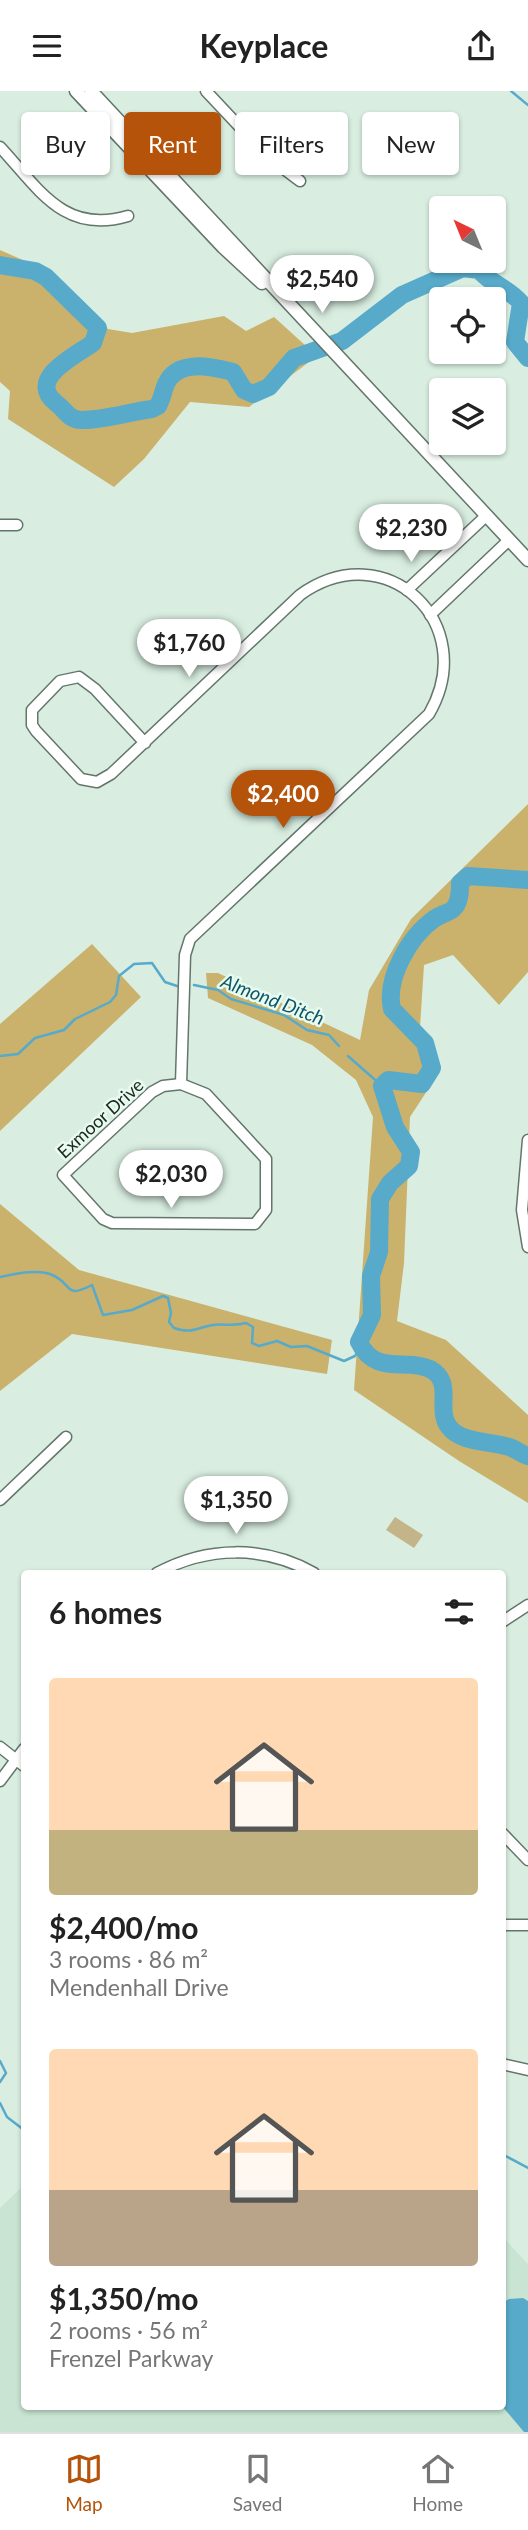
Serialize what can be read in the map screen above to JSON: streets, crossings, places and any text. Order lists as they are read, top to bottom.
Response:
{
  "streets": {
    "street": ["Exmoor Drive"]
  },
  "water": ["Almond Ditch"],
  "north": "top left",
  "page": {
    "header": "Keyplace",
    "chip": [
      "Buy",
      "Rent",
      "Filters",
      "New"
    ],
    "price": [
      "$2,540",
      "$2,230",
      "$1,760",
      "$2,400",
      "$2,030",
      "$1,350"
    ],
    "heading": "6 homes",
    "list": [
      {
        "name": "$2,400/mo",
        "note": "3 rooms · 86 m² · Mendenhall Drive"
      },
      {
        "name": "$1,350/mo",
        "note": "2 rooms · 56 m² · Frenzel Parkway"
      }
    ],
    "tabs": ["Map", "Saved", "Home"]
  }
}
